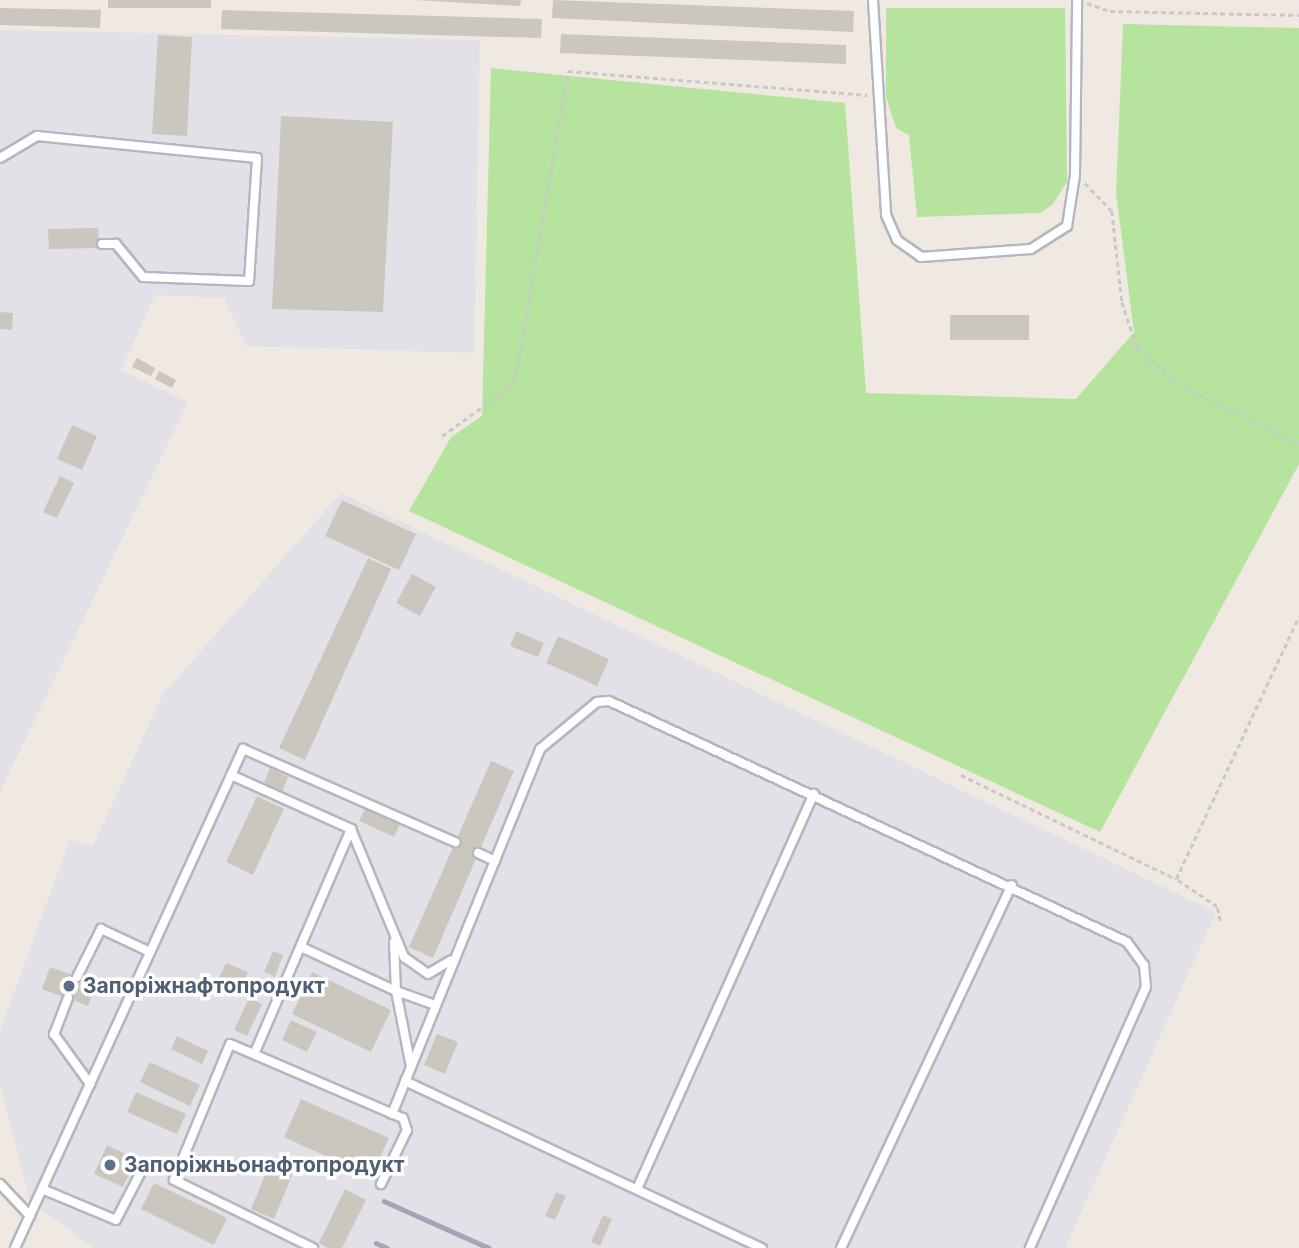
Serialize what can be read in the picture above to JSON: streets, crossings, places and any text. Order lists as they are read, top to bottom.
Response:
{
  "places": ["Запоріжнафтопродукт", "Запоріжньонафтопродукт"]
}
